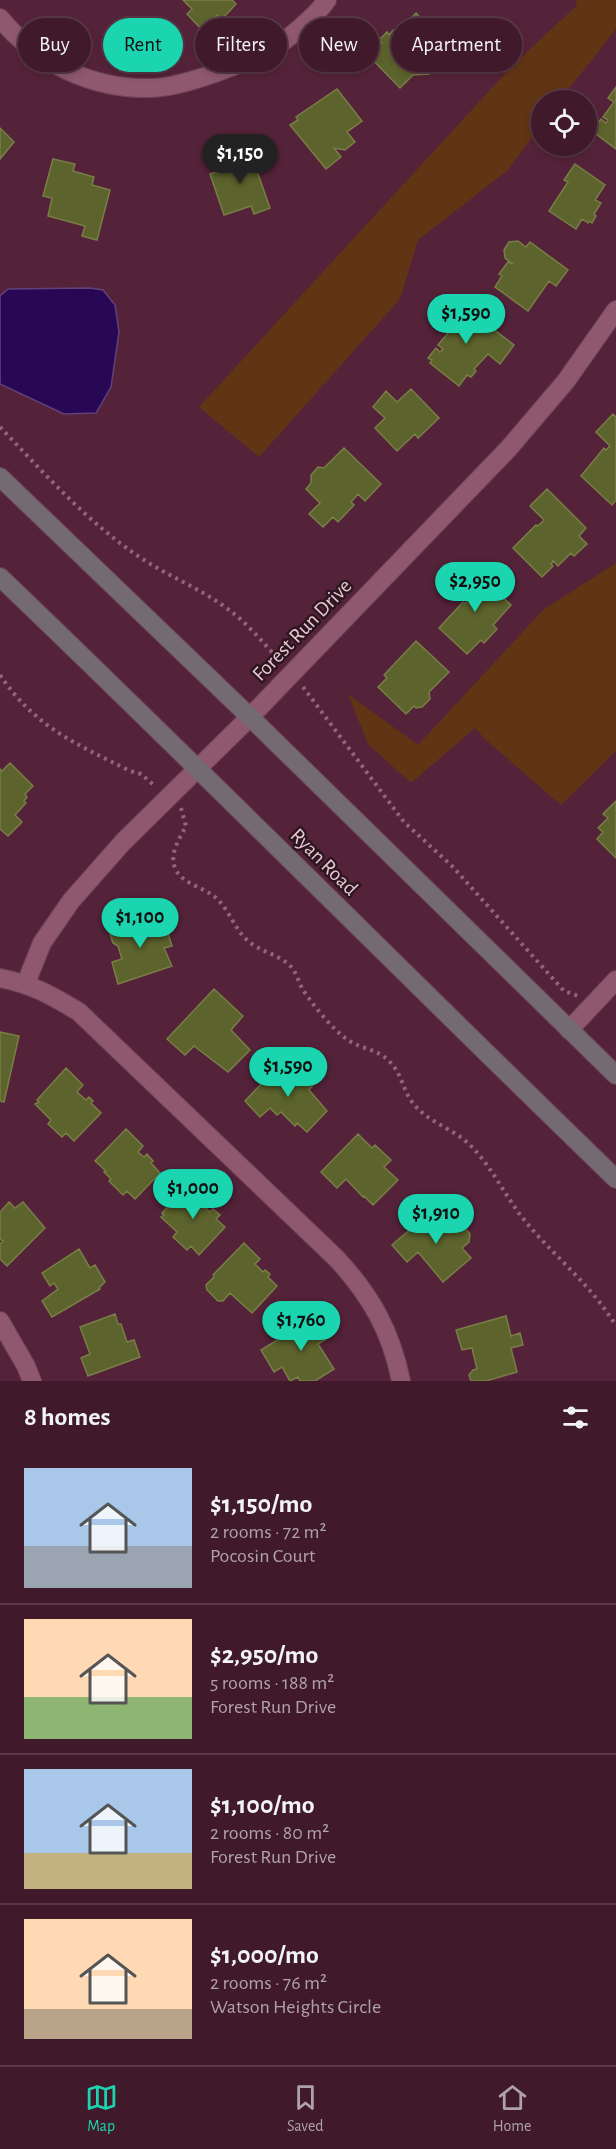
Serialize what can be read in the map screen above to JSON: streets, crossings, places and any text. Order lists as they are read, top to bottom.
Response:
{
  "streets": {
    "main road": ["Ryan Road"],
    "street": ["Forest Run Drive"]
  },
  "crossings": [
    ["Forest Run Drive", "Ryan Road"]
  ],
  "page": {
    "chip": [
      "Buy",
      "Rent",
      "Filters",
      "New",
      "Apartment"
    ],
    "price": [
      "$1,150",
      "$1,590",
      "$2,950",
      "$1,100",
      "$1,590",
      "$1,000",
      "$1,910",
      "$1,760"
    ],
    "heading": "8 homes",
    "list": [
      {
        "name": "$1,150/mo",
        "note": "2 rooms · 72 m² · Pocosin Court"
      },
      {
        "name": "$2,950/mo",
        "note": "5 rooms · 188 m² · Forest Run Drive"
      },
      {
        "name": "$1,100/mo",
        "note": "2 rooms · 80 m² · Forest Run Drive"
      },
      {
        "name": "$1,000/mo",
        "note": "2 rooms · 76 m² · Watson Heights Circle"
      }
    ],
    "tabs": ["Map", "Saved", "Home"]
  }
}
